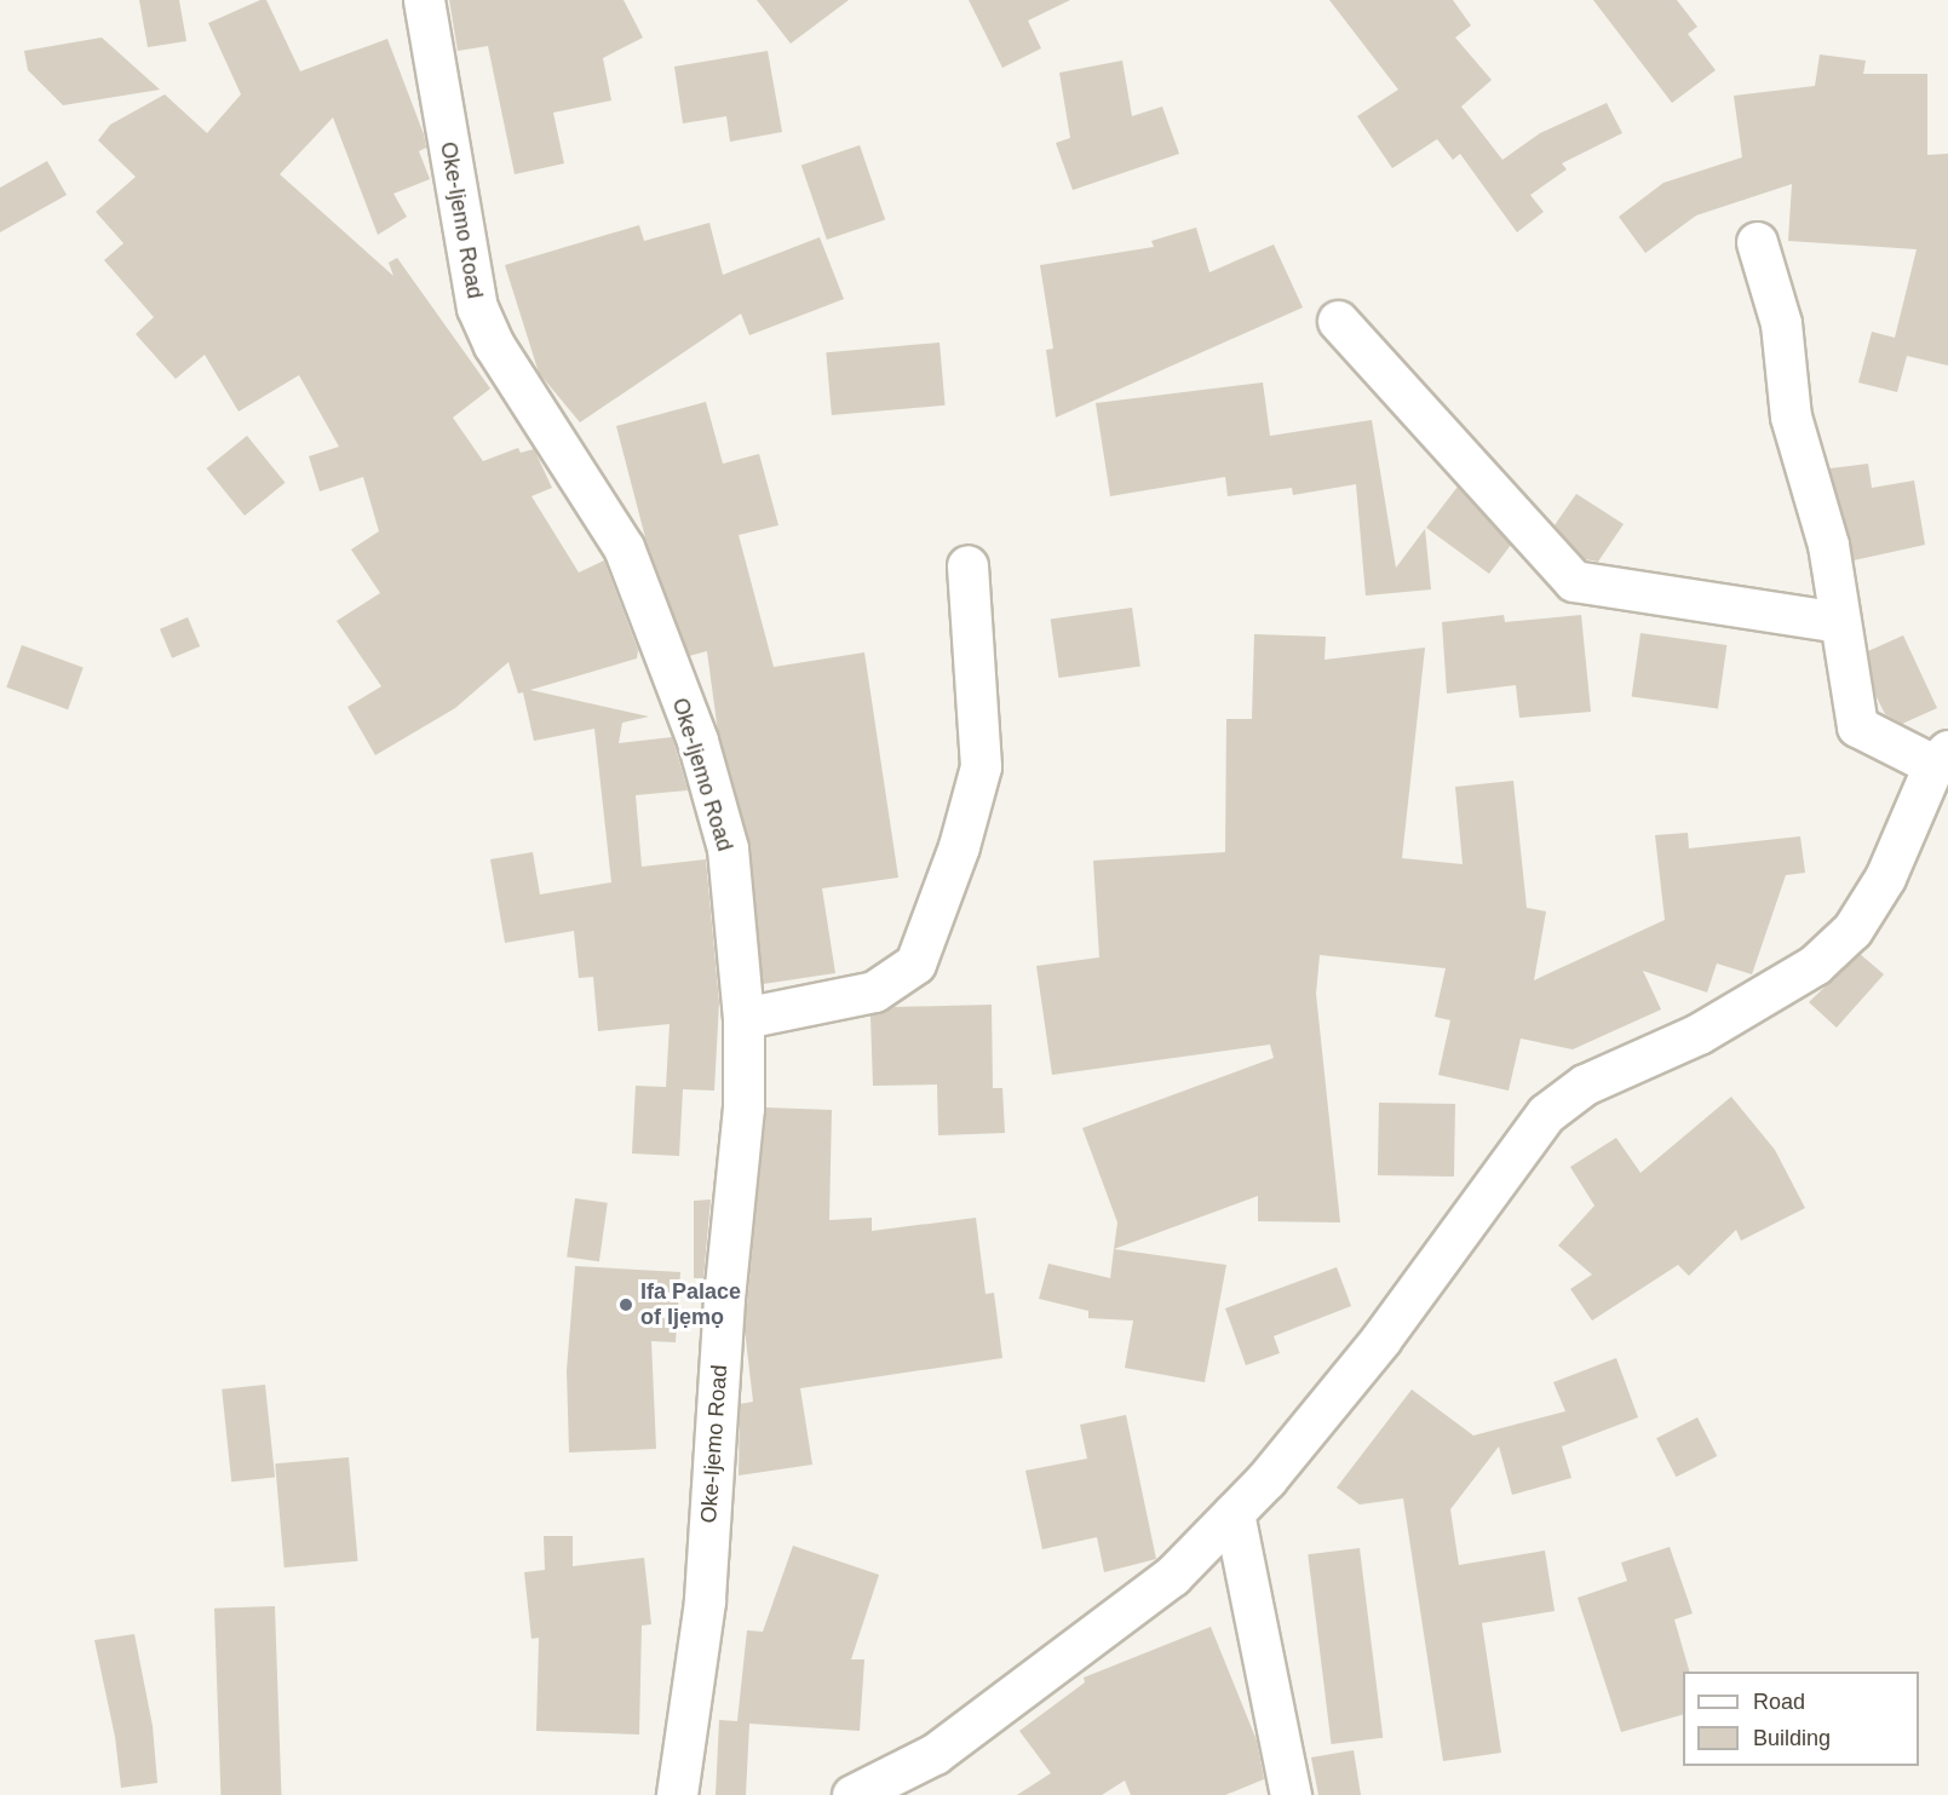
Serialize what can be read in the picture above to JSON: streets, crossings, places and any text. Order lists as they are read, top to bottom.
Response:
{
  "streets": {
    "street": ["Oke-Ijemo Road"]
  },
  "places": ["Ifa Palace of Ijẹmọ"],
  "legend": ["Road", "Building"]
}
